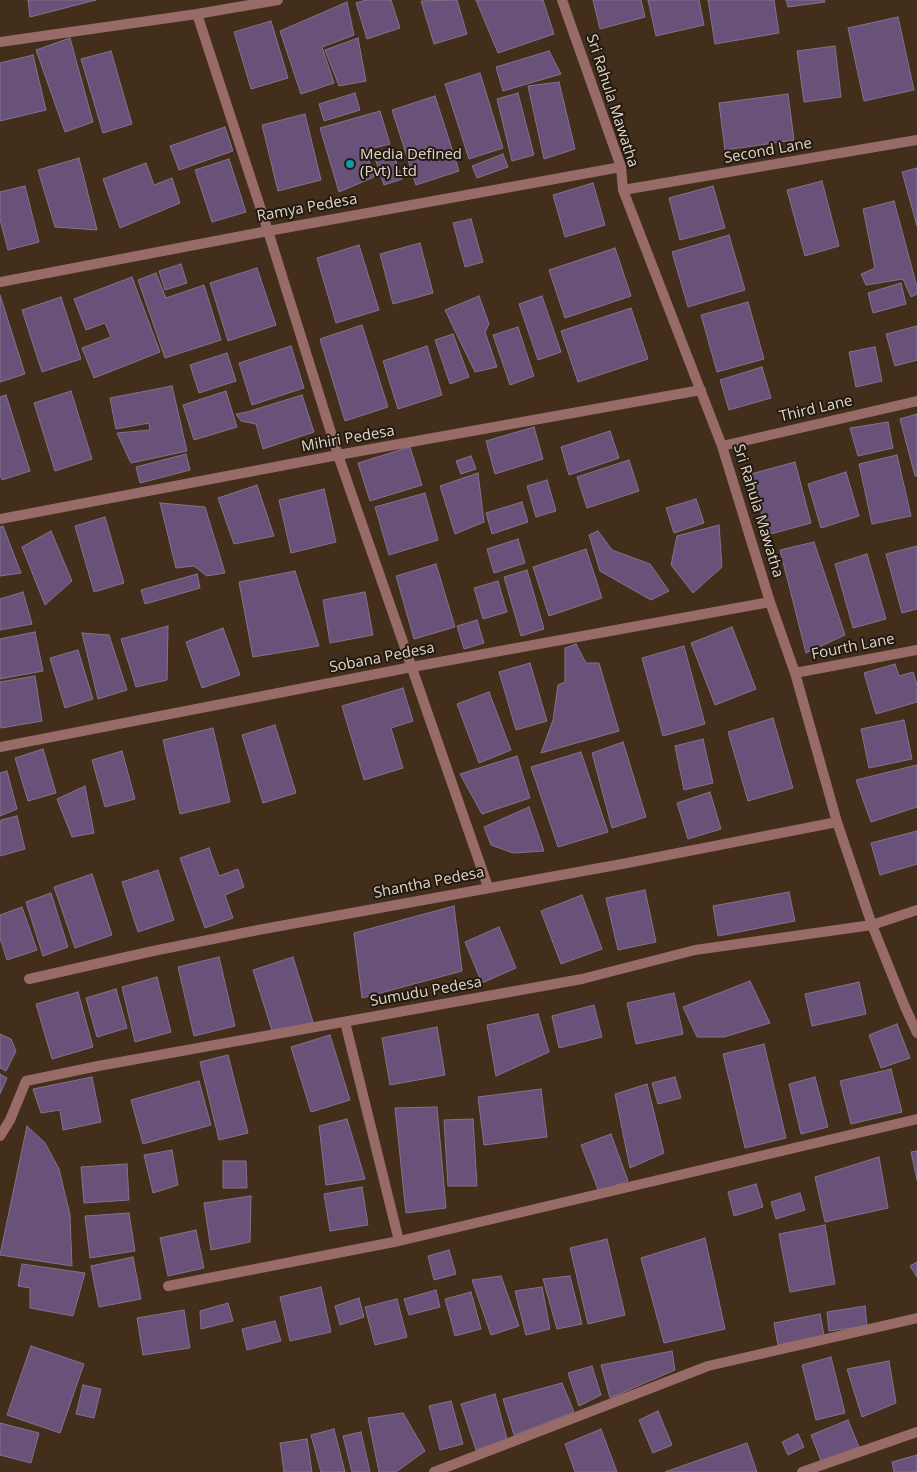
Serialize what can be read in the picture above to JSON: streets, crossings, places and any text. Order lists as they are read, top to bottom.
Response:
{
  "streets": {
    "street": [
      "Sri Rahula Mawatha",
      "Second Lane",
      "Ramya Pedesa",
      "Third Lane",
      "Mihiri Pedesa",
      "Fourth Lane",
      "Sobana Pedesa",
      "Shantha Pedesa",
      "Sumudu Pedesa"
    ]
  },
  "crossings": [
    ["Sri Rahula Mawatha", "Second Lane"],
    ["Sri Rahula Mawatha", "Ramya Pedesa"],
    ["Sri Rahula Mawatha", "Third Lane"],
    ["Sri Rahula Mawatha", "Mihiri Pedesa"],
    ["Sri Rahula Mawatha", "Fourth Lane"],
    ["Sri Rahula Mawatha", "Sobana Pedesa"],
    ["Sri Rahula Mawatha", "Shantha Pedesa"],
    ["Sri Rahula Mawatha", "Sumudu Pedesa"]
  ],
  "places": ["Media Defined (Pvt) Ltd"]
}
